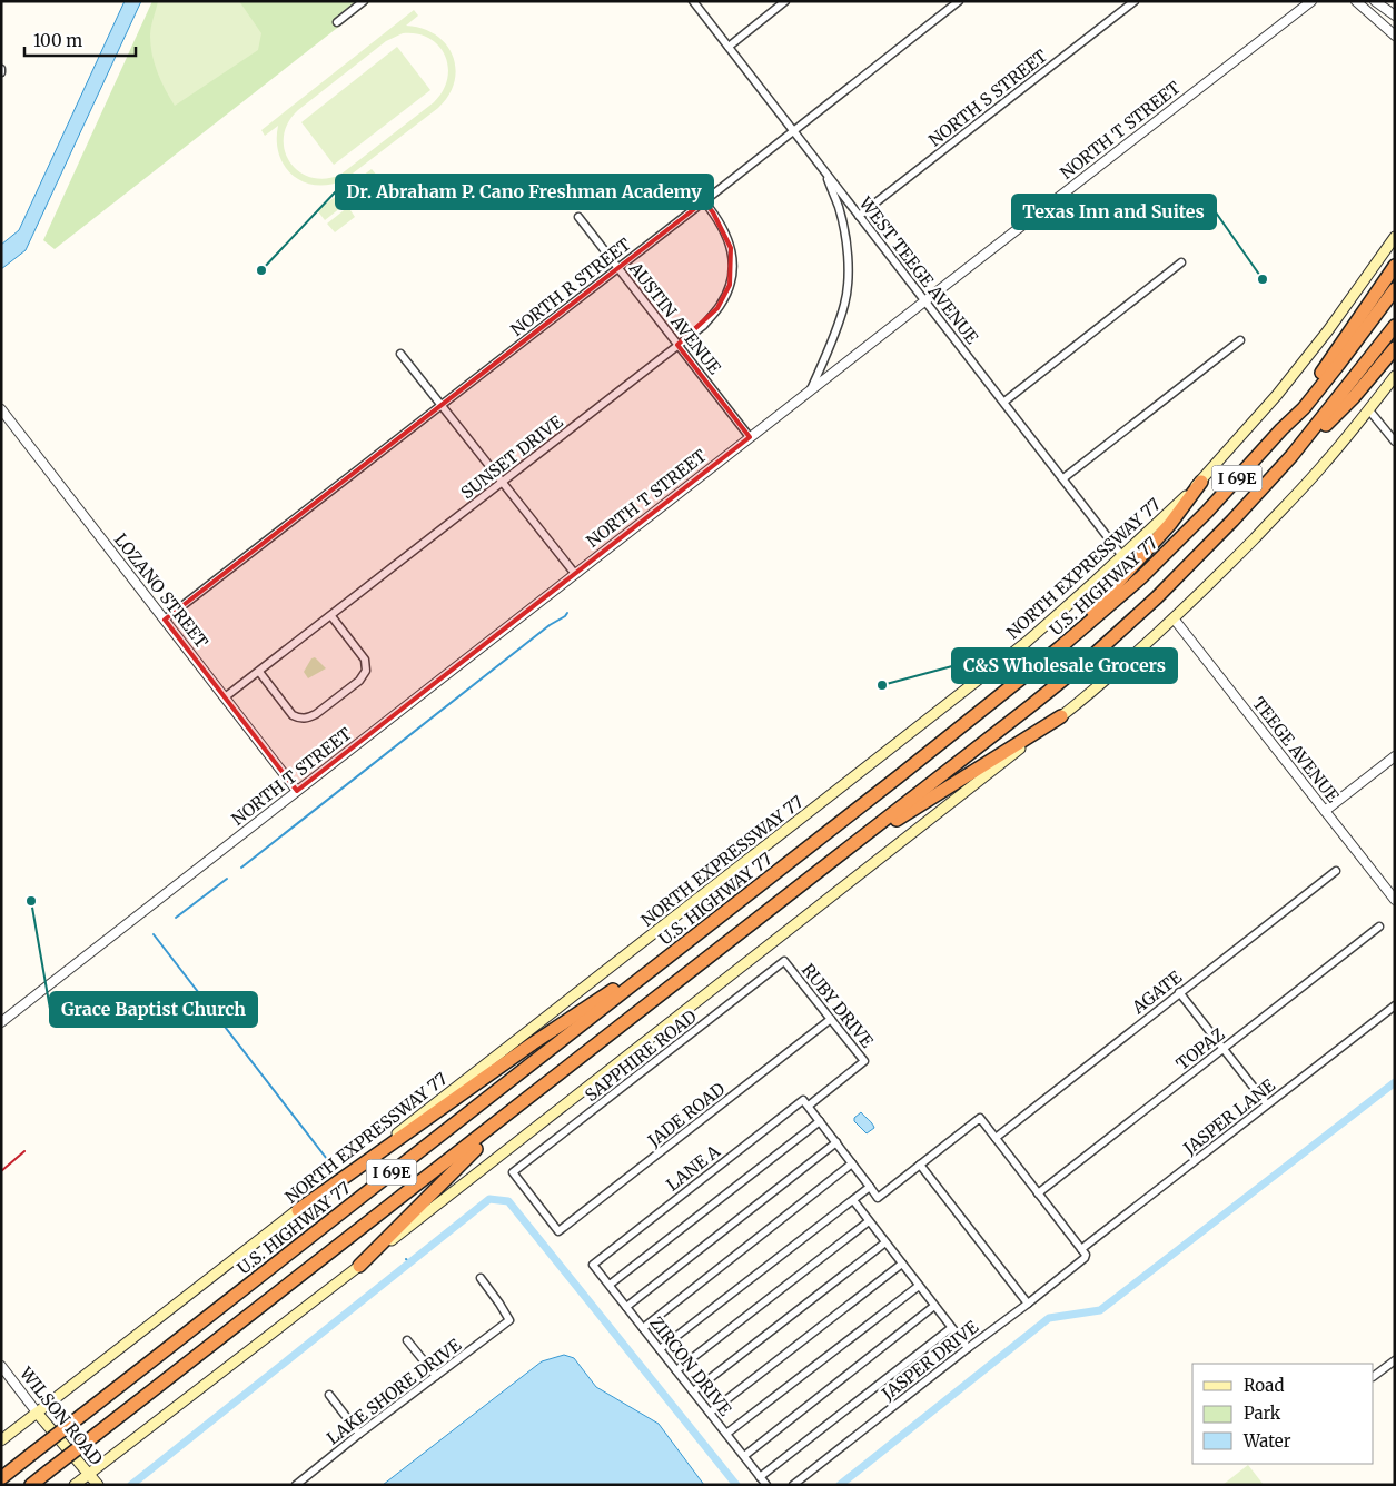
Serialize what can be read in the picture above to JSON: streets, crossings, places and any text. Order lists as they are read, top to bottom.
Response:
{
  "streets": {
    "highway": ["I 69E", "U.S. HIGHWAY 77"],
    "main road": ["NORTH EXPRESSWAY 77", "WILSON ROAD"],
    "street": [
      "NORTH S STREET",
      "NORTH T STREET",
      "WEST TEEGE AVENUE",
      "NORTH R STREET",
      "AUSTIN AVENUE",
      "SUNSET DRIVE",
      "LOZANO STREET",
      "TEEGE AVENUE",
      "AGATE",
      "RUBY DRIVE",
      "TOPAZ",
      "SAPPHIRE ROAD",
      "JADE ROAD",
      "JASPER LANE",
      "LANE A",
      "JASPER DRIVE",
      "ZIRCON DRIVE",
      "LAKE SHORE DRIVE"
    ]
  },
  "crossings": [
    ["NORTH S STREET", "WEST TEEGE AVENUE"],
    ["NORTH T STREET", "WEST TEEGE AVENUE"],
    ["NORTH T STREET", "AUSTIN AVENUE"],
    ["NORTH T STREET", "LOZANO STREET"],
    ["WEST TEEGE AVENUE", "NORTH R STREET"],
    ["WEST TEEGE AVENUE", "NORTH EXPRESSWAY 77"],
    ["NORTH R STREET", "AUSTIN AVENUE"],
    ["NORTH R STREET", "SUNSET DRIVE"],
    ["NORTH R STREET", "LOZANO STREET"],
    ["AUSTIN AVENUE", "SUNSET DRIVE"],
    ["SUNSET DRIVE", "LOZANO STREET"],
    ["NORTH EXPRESSWAY 77", "WILSON ROAD"],
    ["RUBY DRIVE", "SAPPHIRE ROAD"],
    ["RUBY DRIVE", "JADE ROAD"],
    ["RUBY DRIVE", "LANE A"],
    ["SAPPHIRE ROAD", "JADE ROAD"],
    ["JASPER LANE", "JASPER DRIVE"],
    ["LANE A", "ZIRCON DRIVE"]
  ],
  "places": [
    "Dr. Abraham P. Cano Freshman Academy",
    "Texas Inn and Suites",
    "C&S Wholesale Grocers",
    "Grace Baptist Church"
  ],
  "legend": ["Road", "Park", "Water"],
  "scale_bar": "100 m"
}
